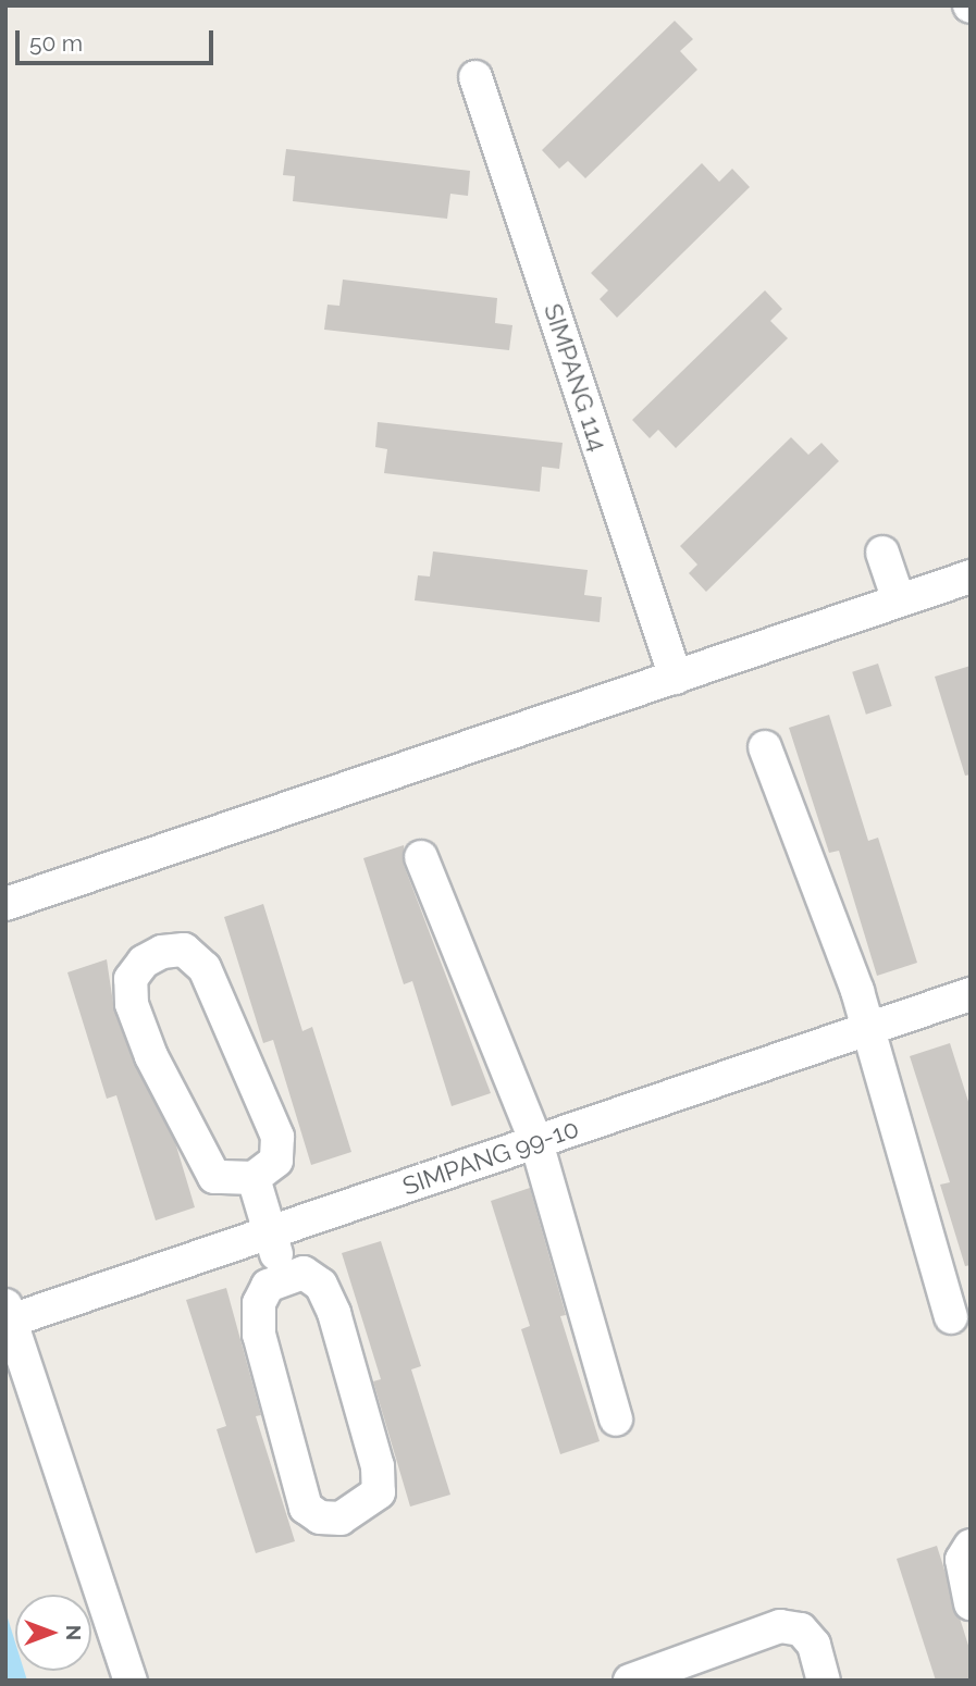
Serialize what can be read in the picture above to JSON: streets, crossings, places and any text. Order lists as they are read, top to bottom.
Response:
{
  "streets": {
    "street": ["SIMPANG 114", "SIMPANG 99-10"]
  },
  "scale_bar": "50 m",
  "north": "right"
}
